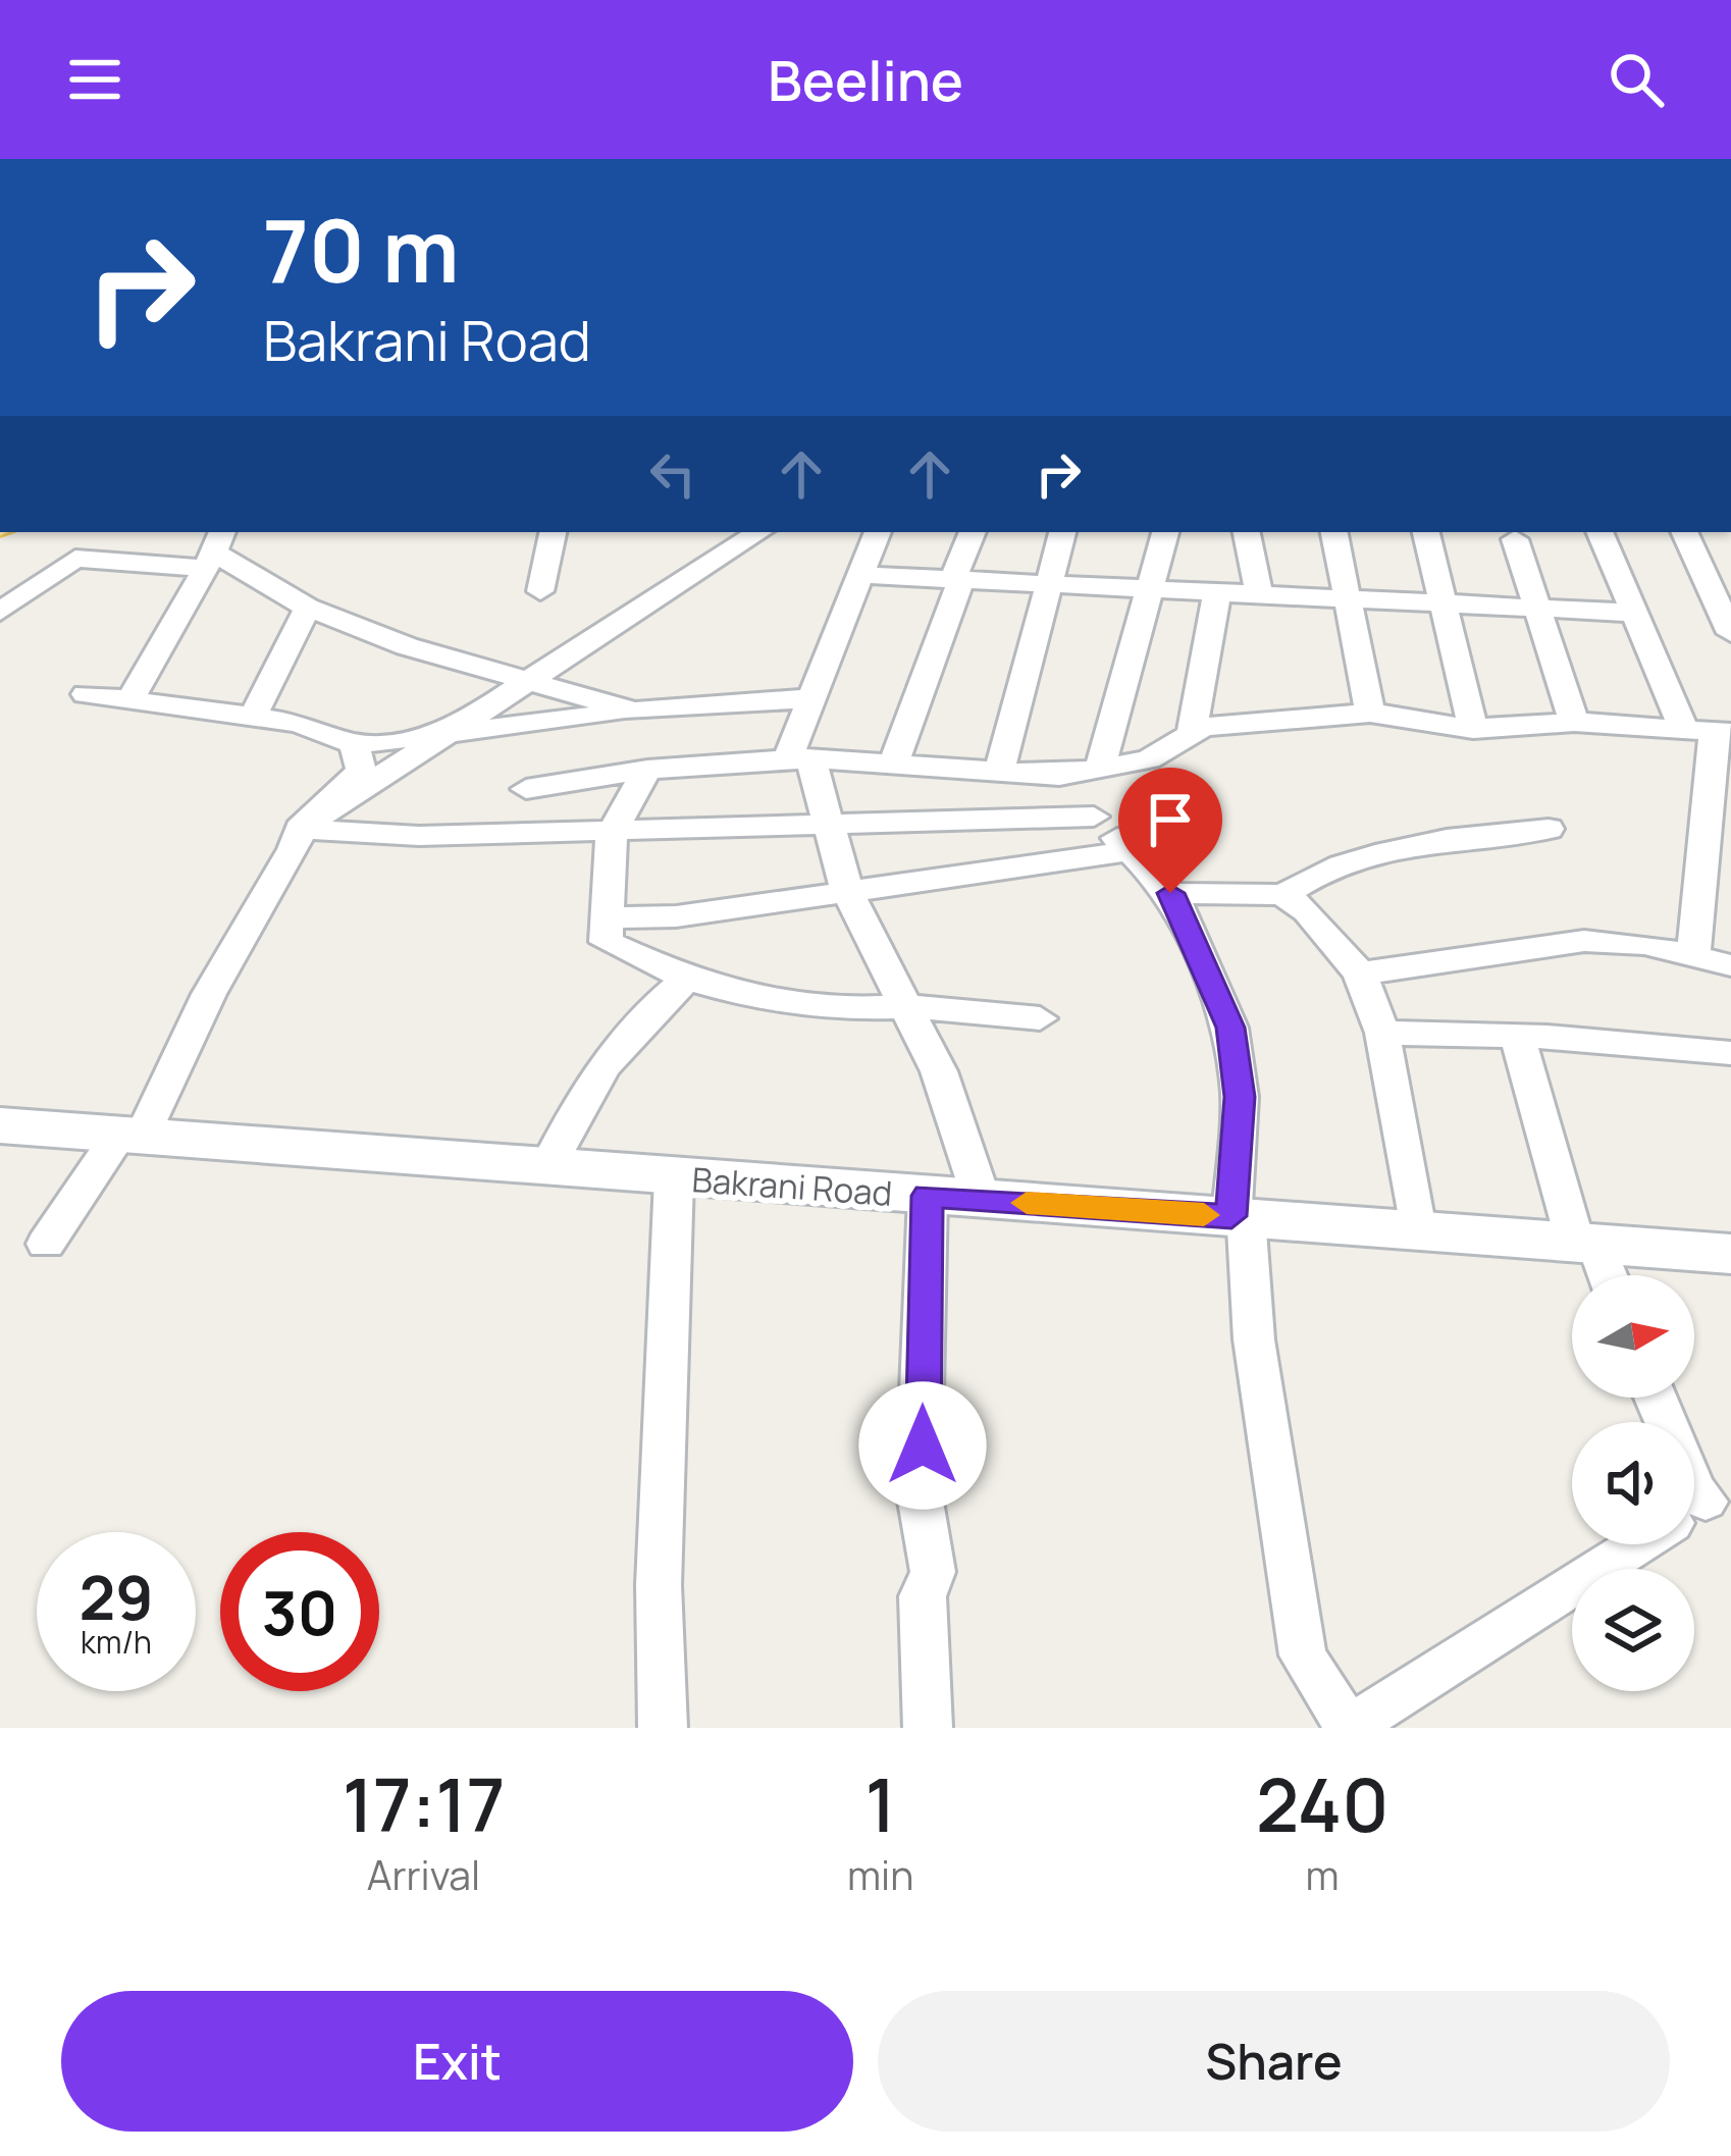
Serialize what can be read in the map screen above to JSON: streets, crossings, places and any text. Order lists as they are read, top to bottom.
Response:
{
  "streets": {
    "street": ["Bakrani Road"]
  },
  "north": "right",
  "page": {
    "header": "Beeline",
    "turn": ["70 m", "Bakrani Road"],
    "speed": "29 km/h",
    "limit": "30",
    "eta": [
      "17:17",
      "Arrival",
      "1",
      "min",
      "240",
      "m"
    ],
    "buttons": ["Exit", "Share"]
  }
}
